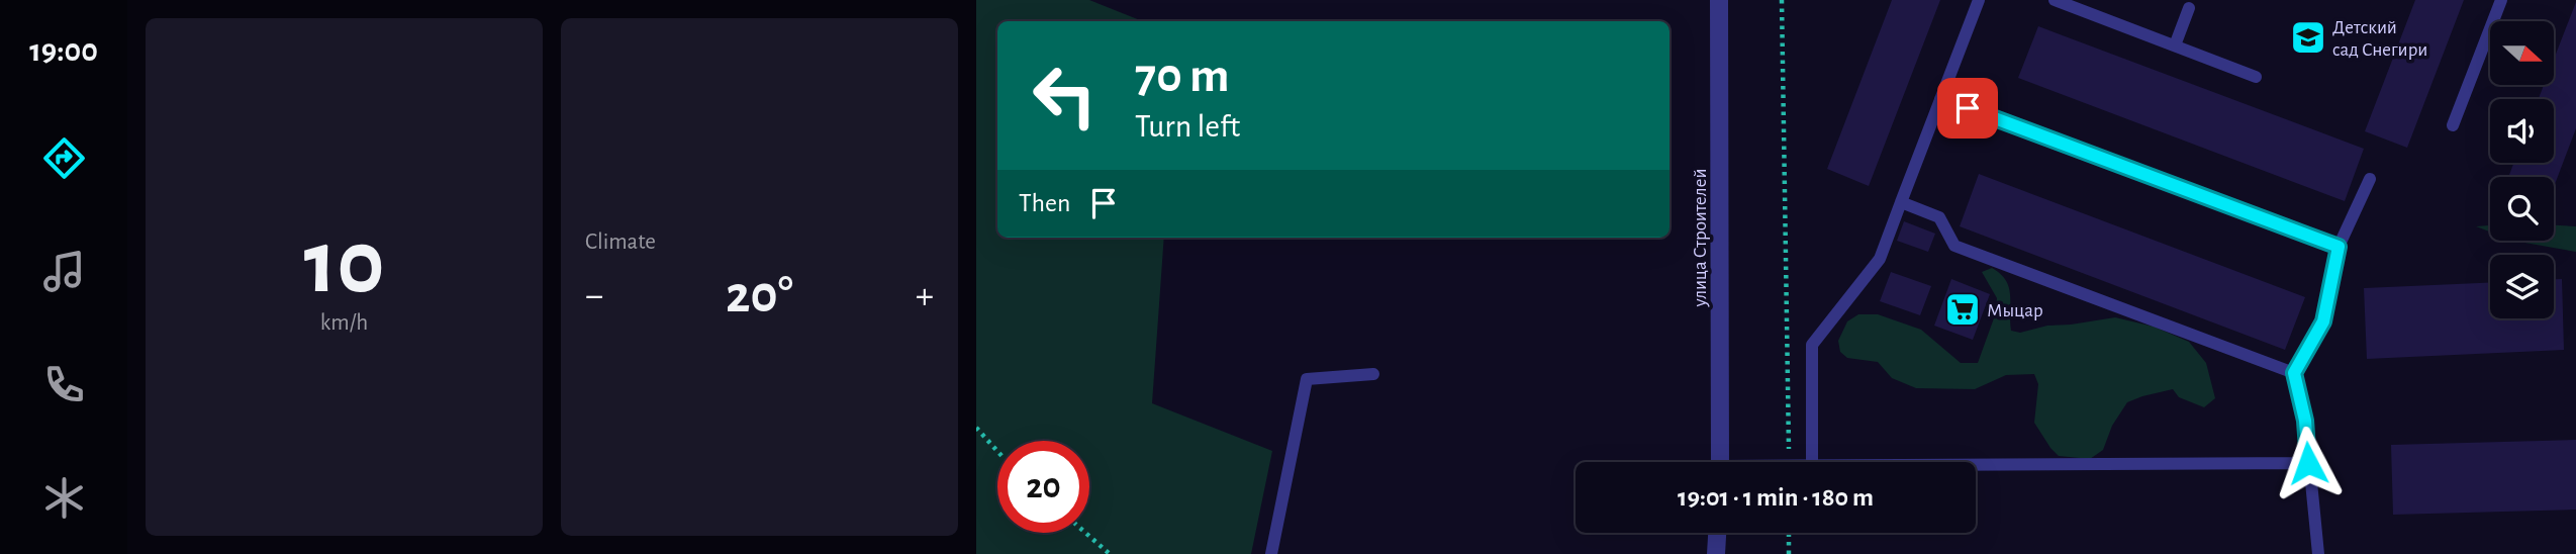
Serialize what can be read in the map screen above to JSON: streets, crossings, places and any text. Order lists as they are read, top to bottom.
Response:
{
  "streets": {
    "street": ["улица Строителей"]
  },
  "places": {
    "school or university": ["Детский сад Снегири"],
    "supermarket": ["Мыцар"]
  },
  "north": "right",
  "page": {
    "tabs": "19:00",
    "tile": [
      ["10", "km/h"],
      "Climate"
    ],
    "turn": ["70 m", "Turn left"],
    "then": "Then",
    "heat": ["−", "20°", "+"],
    "limit": "20",
    "trip": "19:01 · 1 min · 180 m"
  }
}
